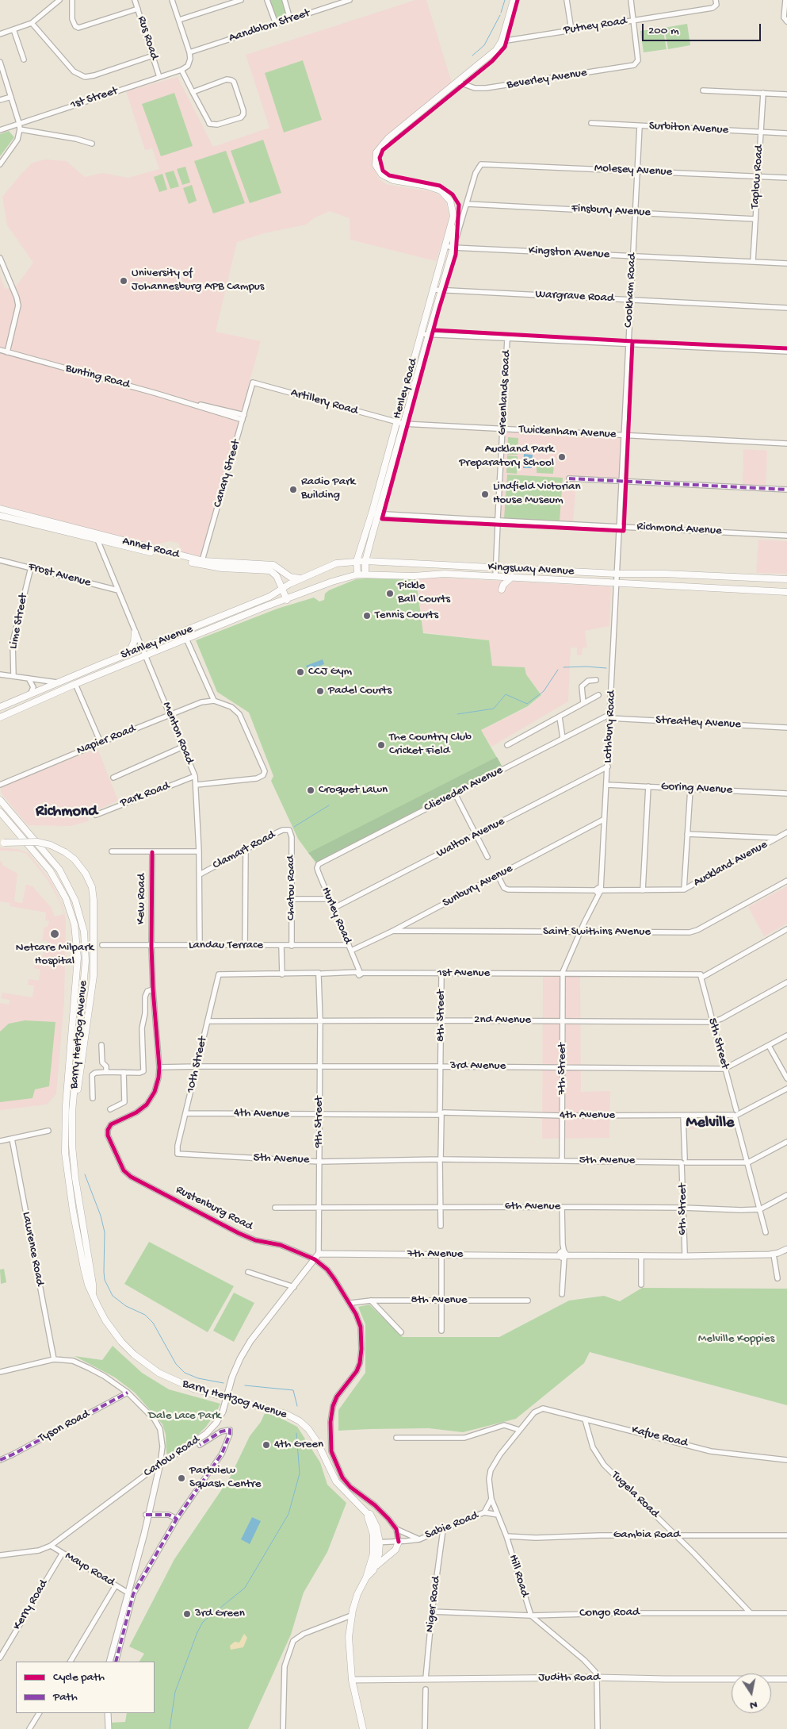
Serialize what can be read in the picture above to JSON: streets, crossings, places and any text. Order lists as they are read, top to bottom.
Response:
{
  "streets": {
    "main road": [
      "Henley Road",
      "Annet Road",
      "Kingsway Avenue",
      "Stanley Avenue",
      "Barry Hertzog Avenue"
    ],
    "street": [
      "Aandblom Street",
      "Putney Road",
      "Rus Road",
      "Beverley Avenue",
      "1st Street",
      "Surbiton Avenue",
      "Molesey Avenue",
      "Taplow Road",
      "Finsbury Avenue",
      "Kingston Avenue",
      "Cookham Road",
      "Wargrave Road",
      "Bunting Road",
      "Greenlands Road",
      "Artillery Road",
      "Twickenham Avenue",
      "Canary Street",
      "Richmond Avenue",
      "Frost Avenue",
      "Lime Street",
      "Streatley Avenue",
      "Lothbury Road",
      "Menton Road",
      "Napier Road",
      "Goring Avenue",
      "Clieveden Avenue",
      "Park Road",
      "Walton Avenue",
      "Clamart Road",
      "Auckland Avenue",
      "Sunbury Avenue",
      "Chatou Road",
      "Kew Road",
      "Hurley Road",
      "Saint Swithins Avenue",
      "Landau Terrace",
      "1st Avenue",
      "8th Street",
      "2nd Avenue",
      "5th Street",
      "10th Street",
      "3rd Avenue",
      "7th Street",
      "4th Avenue",
      "9th Street",
      "5th Avenue",
      "6th Avenue",
      "Rustenburg Road",
      "6th Street",
      "Lawrence Road",
      "7th Avenue",
      "8th Avenue",
      "Tyson Road",
      "Kafue Road",
      "Carlow Road",
      "Tugela Road",
      "Sabie Road",
      "Gambia Road",
      "Mayo Road",
      "Hill Road",
      "Niger Road",
      "Kerry Road",
      "Congo Road",
      "Judith Road"
    ]
  },
  "crossings": [
    ["Aandblom Street", "1st Street"],
    ["Putney Road", "Beverley Avenue"],
    ["Rus Road", "1st Street"],
    ["Surbiton Avenue", "Taplow Road"],
    ["Surbiton Avenue", "Cookham Road"],
    ["Molesey Avenue", "Taplow Road"],
    ["Molesey Avenue", "Cookham Road"],
    ["Molesey Avenue", "Henley Road"],
    ["Taplow Road", "Finsbury Avenue"],
    ["Taplow Road", "Kingston Avenue"],
    ["Finsbury Avenue", "Cookham Road"],
    ["Finsbury Avenue", "Henley Road"],
    ["Kingston Avenue", "Cookham Road"],
    ["Kingston Avenue", "Henley Road"],
    ["Cookham Road", "Wargrave Road"],
    ["Cookham Road", "Twickenham Avenue"],
    ["Cookham Road", "Richmond Avenue"],
    ["Cookham Road", "Kingsway Avenue"],
    ["Cookham Road", "Lothbury Road"],
    ["Wargrave Road", "Henley Road"],
    ["Bunting Road", "Canary Street"],
    ["Henley Road", "Artillery Road"],
    ["Henley Road", "Twickenham Avenue"],
    ["Henley Road", "Richmond Avenue"],
    ["Henley Road", "Kingsway Avenue"],
    ["Greenlands Road", "Twickenham Avenue"],
    ["Greenlands Road", "Richmond Avenue"],
    ["Greenlands Road", "Kingsway Avenue"],
    ["Artillery Road", "Twickenham Avenue"],
    ["Artillery Road", "Canary Street"],
    ["Canary Street", "Annet Road"],
    ["Annet Road", "Kingsway Avenue"],
    ["Annet Road", "Stanley Avenue"],
    ["Annet Road", "Menton Road"],
    ["Kingsway Avenue", "Stanley Avenue"],
    ["Kingsway Avenue", "Lothbury Road"],
    ["Frost Avenue", "Lime Street"],
    ["Frost Avenue", "Menton Road"],
    ["Lime Street", "Stanley Avenue"],
    ["Stanley Avenue", "Menton Road"],
    ["Streatley Avenue", "Lothbury Road"],
    ["Streatley Avenue", "Clieveden Avenue"],
    ["Lothbury Road", "Goring Avenue"],
    ["Lothbury Road", "Clieveden Avenue"],
    ["Lothbury Road", "Walton Avenue"],
    ["Lothbury Road", "Auckland Avenue"],
    ["Lothbury Road", "Sunbury Avenue"],
    ["Lothbury Road", "Saint Swithins Avenue"],
    ["Lothbury Road", "1st Avenue"],
    ["Lothbury Road", "7th Street"],
    ["Menton Road", "Napier Road"],
    ["Menton Road", "Park Road"],
    ["Menton Road", "Clamart Road"],
    ["Menton Road", "Landau Terrace"],
    ["Clieveden Avenue", "Hurley Road"],
    ["Walton Avenue", "Hurley Road"],
    ["Clamart Road", "Chatou Road"],
    ["Auckland Avenue", "Sunbury Avenue"],
    ["Sunbury Avenue", "Hurley Road"],
    ["Sunbury Avenue", "Saint Swithins Avenue"],
    ["Chatou Road", "Landau Terrace"],
    ["Kew Road", "Landau Terrace"],
    ["Kew Road", "Rustenburg Road"],
    ["Hurley Road", "Landau Terrace"],
    ["Hurley Road", "1st Avenue"],
    ["Landau Terrace", "Rustenburg Road"],
    ["1st Avenue", "8th Street"],
    ["1st Avenue", "5th Street"],
    ["1st Avenue", "10th Street"],
    ["1st Avenue", "7th Street"],
    ["1st Avenue", "9th Street"],
    ["8th Street", "2nd Avenue"],
    ["8th Street", "3rd Avenue"],
    ["8th Street", "4th Avenue"],
    ["8th Street", "5th Avenue"],
    ["2nd Avenue", "5th Street"],
    ["2nd Avenue", "10th Street"],
    ["2nd Avenue", "7th Street"],
    ["2nd Avenue", "9th Street"],
    ["Barry Hertzog Avenue", "Sabie Road"],
    ["Barry Hertzog Avenue", "Judith Road"],
    ["5th Street", "3rd Avenue"],
    ["5th Street", "4th Avenue"],
    ["5th Street", "5th Avenue"],
    ["5th Street", "6th Avenue"],
    ["10th Street", "3rd Avenue"],
    ["10th Street", "4th Avenue"],
    ["10th Street", "5th Avenue"],
    ["3rd Avenue", "7th Street"],
    ["3rd Avenue", "9th Street"],
    ["3rd Avenue", "Rustenburg Road"],
    ["7th Street", "4th Avenue"],
    ["7th Street", "5th Avenue"],
    ["4th Avenue", "9th Street"],
    ["4th Avenue", "6th Street"],
    ["9th Street", "5th Avenue"],
    ["9th Street", "6th Avenue"],
    ["9th Street", "7th Avenue"],
    ["5th Avenue", "6th Street"],
    ["6th Avenue", "6th Street"],
    ["Rustenburg Road", "8th Avenue"],
    ["Rustenburg Road", "Carlow Road"],
    ["Rustenburg Road", "Sabie Road"],
    ["6th Street", "7th Avenue"],
    ["Kafue Road", "Tugela Road"],
    ["Kafue Road", "Hill Road"],
    ["Carlow Road", "Mayo Road"],
    ["Tugela Road", "Gambia Road"],
    ["Tugela Road", "Congo Road"],
    ["Sabie Road", "Hill Road"],
    ["Sabie Road", "Niger Road"],
    ["Gambia Road", "Hill Road"],
    ["Mayo Road", "Kerry Road"],
    ["Hill Road", "Congo Road"],
    ["Niger Road", "Congo Road"],
    ["Niger Road", "Judith Road"]
  ],
  "districts": ["Richmond", "Melville"],
  "parks": ["Melville Koppies", "Dale Lace Park"],
  "places": [
    "University of Johannesburg APB Campus",
    "Auckland Park Preparatory School",
    "Radio Park Building",
    "Lindfield Victorian House Museum",
    "Pickle Ball Courts",
    "Tennis Courts",
    "CCJ Gym",
    "Padel Courts",
    "The Country Club Cricket Field",
    "Croquet Lawn",
    "Netcare Milpark Hospital",
    "4th Green",
    "Parkview Squash Centre",
    "3rd Green"
  ],
  "legend": ["Cycle path", "Path"],
  "scale_bar": "200 m",
  "north": "bottom"
}
